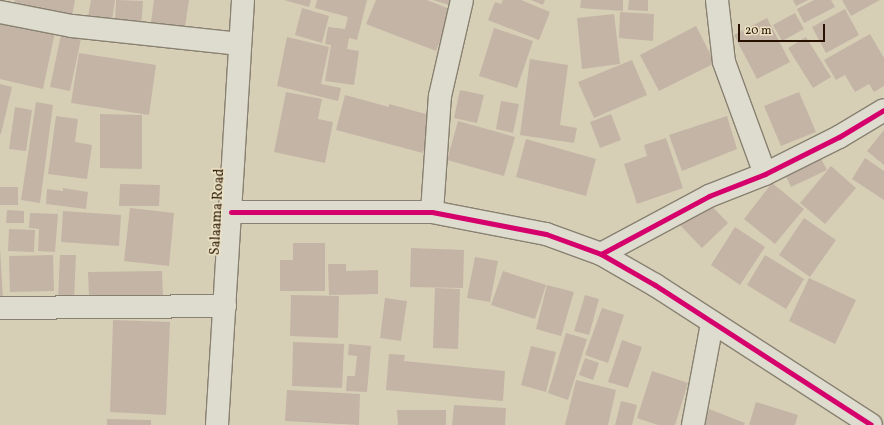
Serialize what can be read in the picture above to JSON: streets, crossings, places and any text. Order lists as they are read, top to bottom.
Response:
{
  "streets": {
    "street": ["Salaama Road"]
  },
  "scale_bar": "20 m"
}
